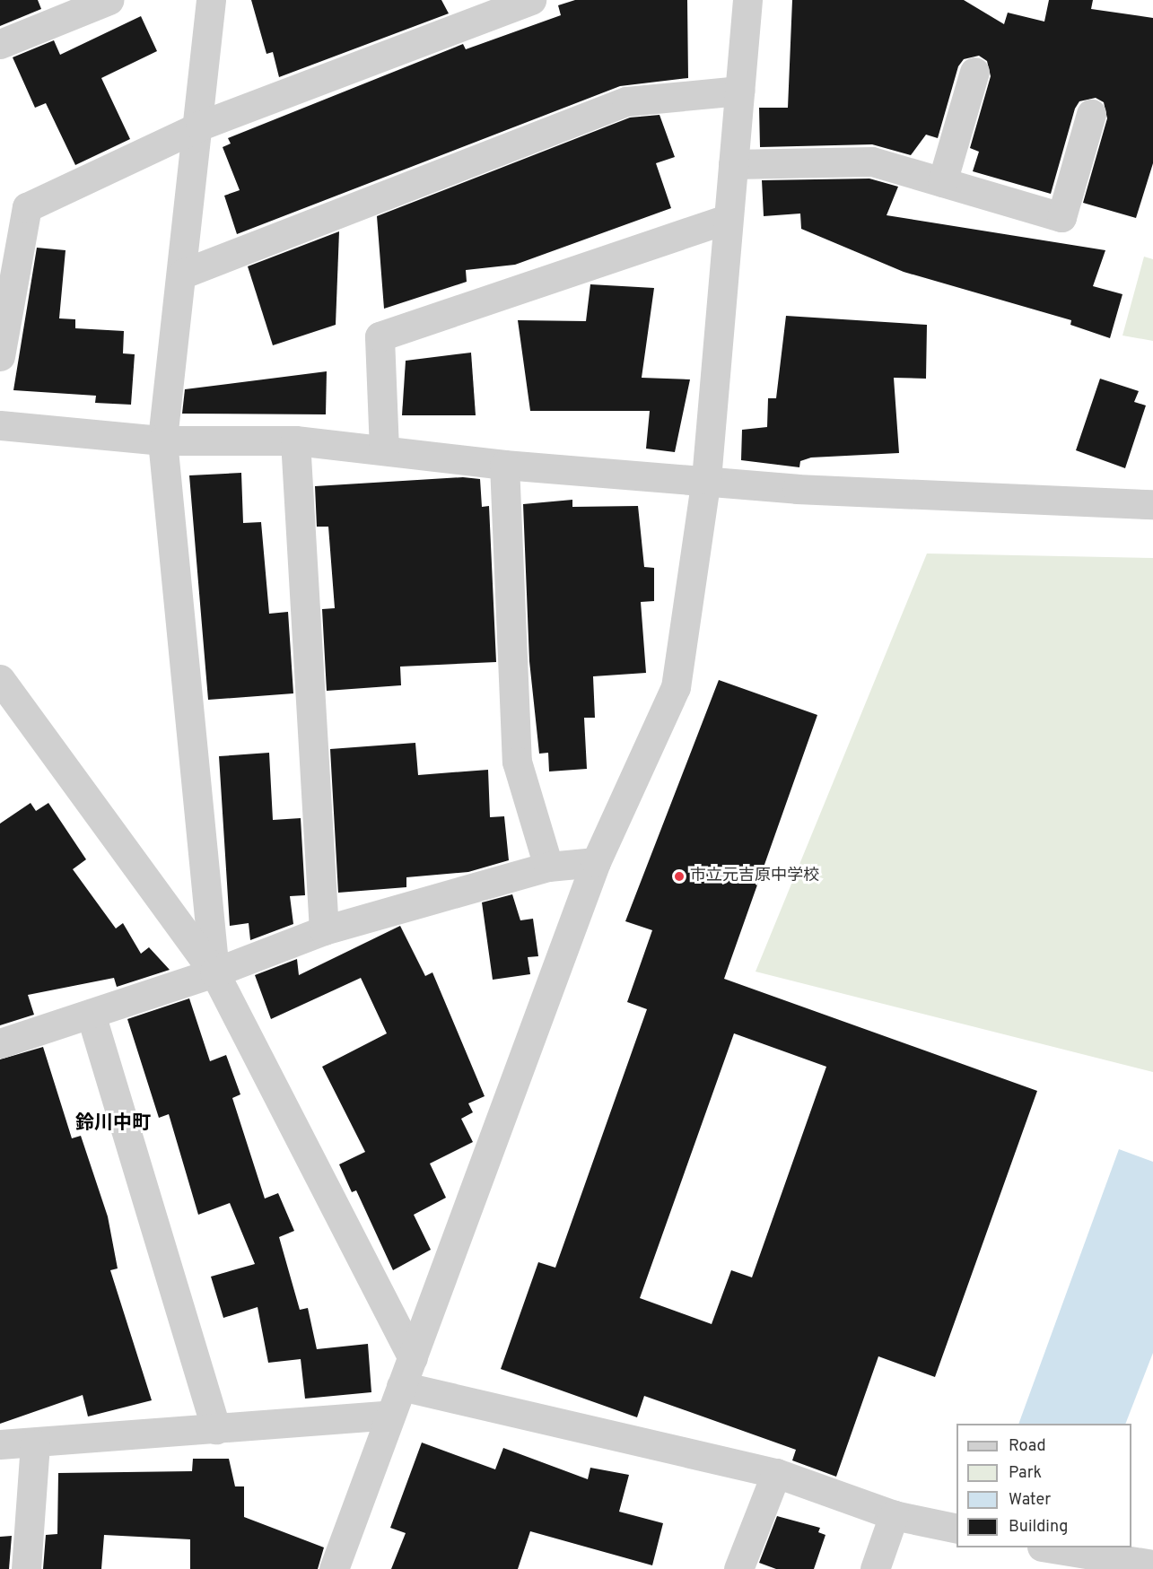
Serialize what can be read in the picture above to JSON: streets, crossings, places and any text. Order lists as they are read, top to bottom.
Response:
{
  "districts": ["鈴川中町"],
  "places": ["市立元吉原中学校"],
  "legend": [
    "Road",
    "Park",
    "Water",
    "Building"
  ]
}
